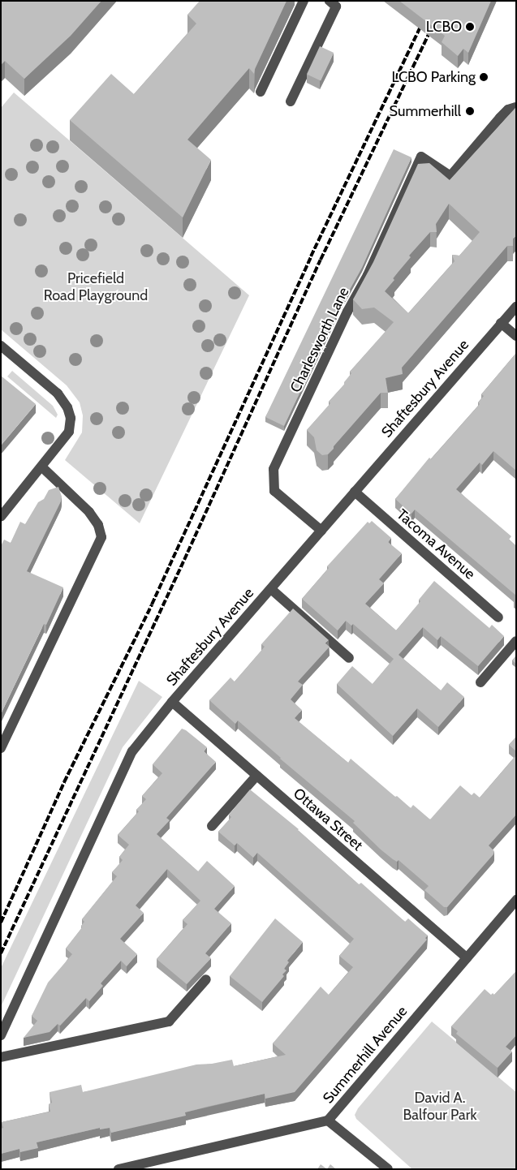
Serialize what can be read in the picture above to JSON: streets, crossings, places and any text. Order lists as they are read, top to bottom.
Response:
{
  "streets": {
    "street": [
      "Charlesworth Lane",
      "Shaftesbury Avenue",
      "Tacoma Avenue",
      "Ottawa Street",
      "Summerhill Avenue"
    ]
  },
  "crossings": [
    ["Charlesworth Lane", "Shaftesbury Avenue"],
    ["Shaftesbury Avenue", "Tacoma Avenue"],
    ["Shaftesbury Avenue", "Ottawa Street"],
    ["Ottawa Street", "Summerhill Avenue"]
  ],
  "parks": ["Pricefield Road Playground", "David A. Balfour Park"],
  "places": ["LCBO", "LCBO Parking", "Summerhill"]
}
